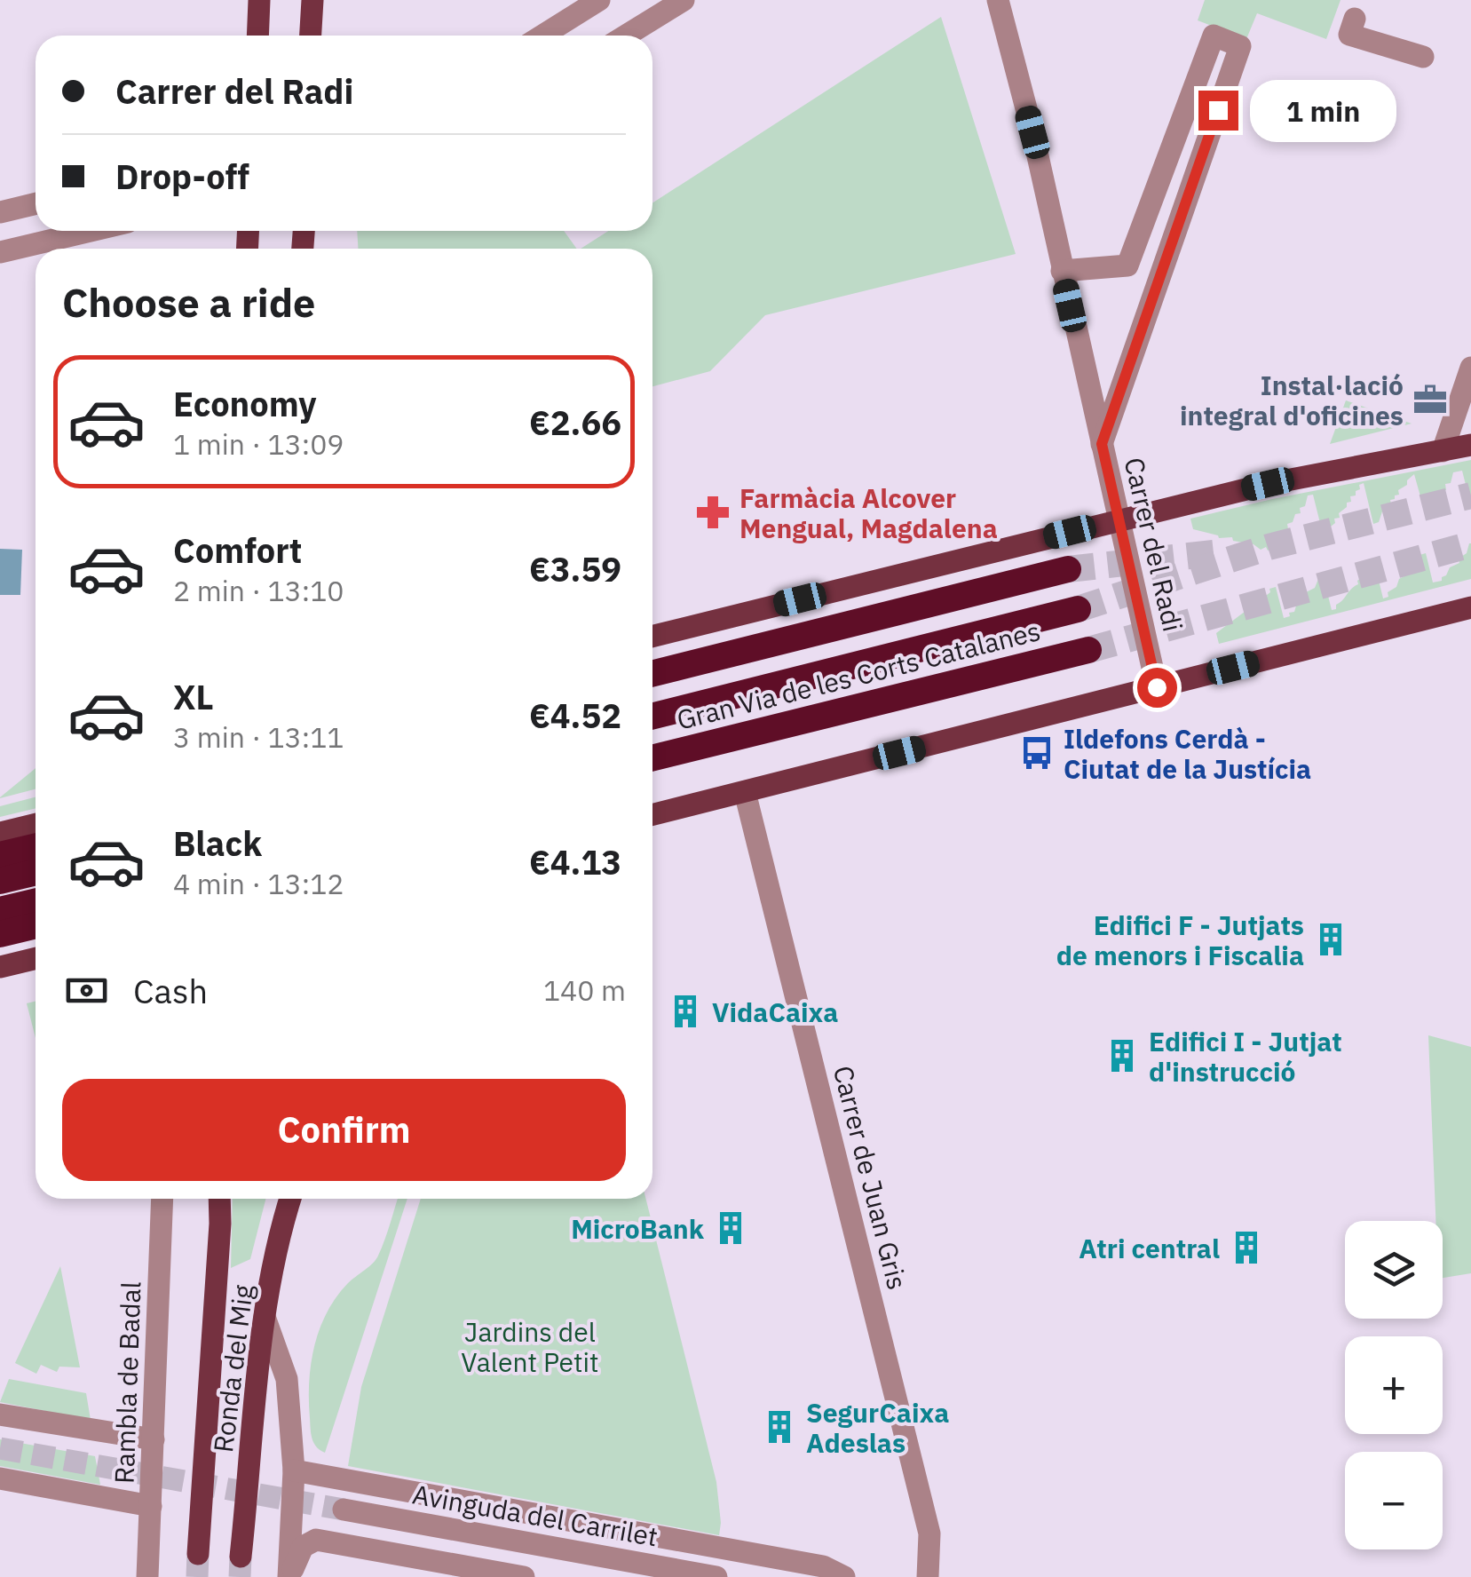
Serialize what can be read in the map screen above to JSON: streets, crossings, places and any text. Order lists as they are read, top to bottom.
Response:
{
  "streets": {
    "highway": ["Gran Via de les Corts Catalanes"],
    "main road": ["Ronda del Mig"],
    "street": [
      "Carrer del Radi",
      "Carrer de Juan Gris",
      "Rambla de Badal",
      "Avinguda del Carrilet"
    ]
  },
  "parks": ["Jardins del Valent Petit"],
  "places": {
    "office": ["Instal·lació integral d'oficines"],
    "pharmacy": ["Farmàcia Alcover Mengual, Magdalena"],
    "bus stop": ["Ildefons Cerdà - Ciutat de la Justícia"],
    "building": [
      "Edifici F - Jutjats de menors i Fiscalia",
      "VidaCaixa",
      "Edifici I - Jutjat d'instrucció",
      "MicroBank",
      "Atri central",
      "SegurCaixa Adeslas"
    ]
  },
  "page": {
    "banner": ["Carrer del Radi", "Drop-off"],
    "bubble": "1 min",
    "heading": "Choose a ride",
    "list": [
      {
        "name": "Economy",
        "note": "1 min · 13:09",
        "value": "€2.66"
      },
      {
        "name": "Comfort",
        "note": "2 min · 13:10",
        "value": "€3.59"
      },
      {
        "name": "XL",
        "note": "3 min · 13:11",
        "value": "€4.52"
      },
      {
        "name": "Black",
        "note": "4 min · 13:12",
        "value": "€4.13"
      }
    ],
    "pay": ["Cash", "140 m"],
    "buttons": "Confirm",
    "map_buttons": ["+", "−"]
  }
}
